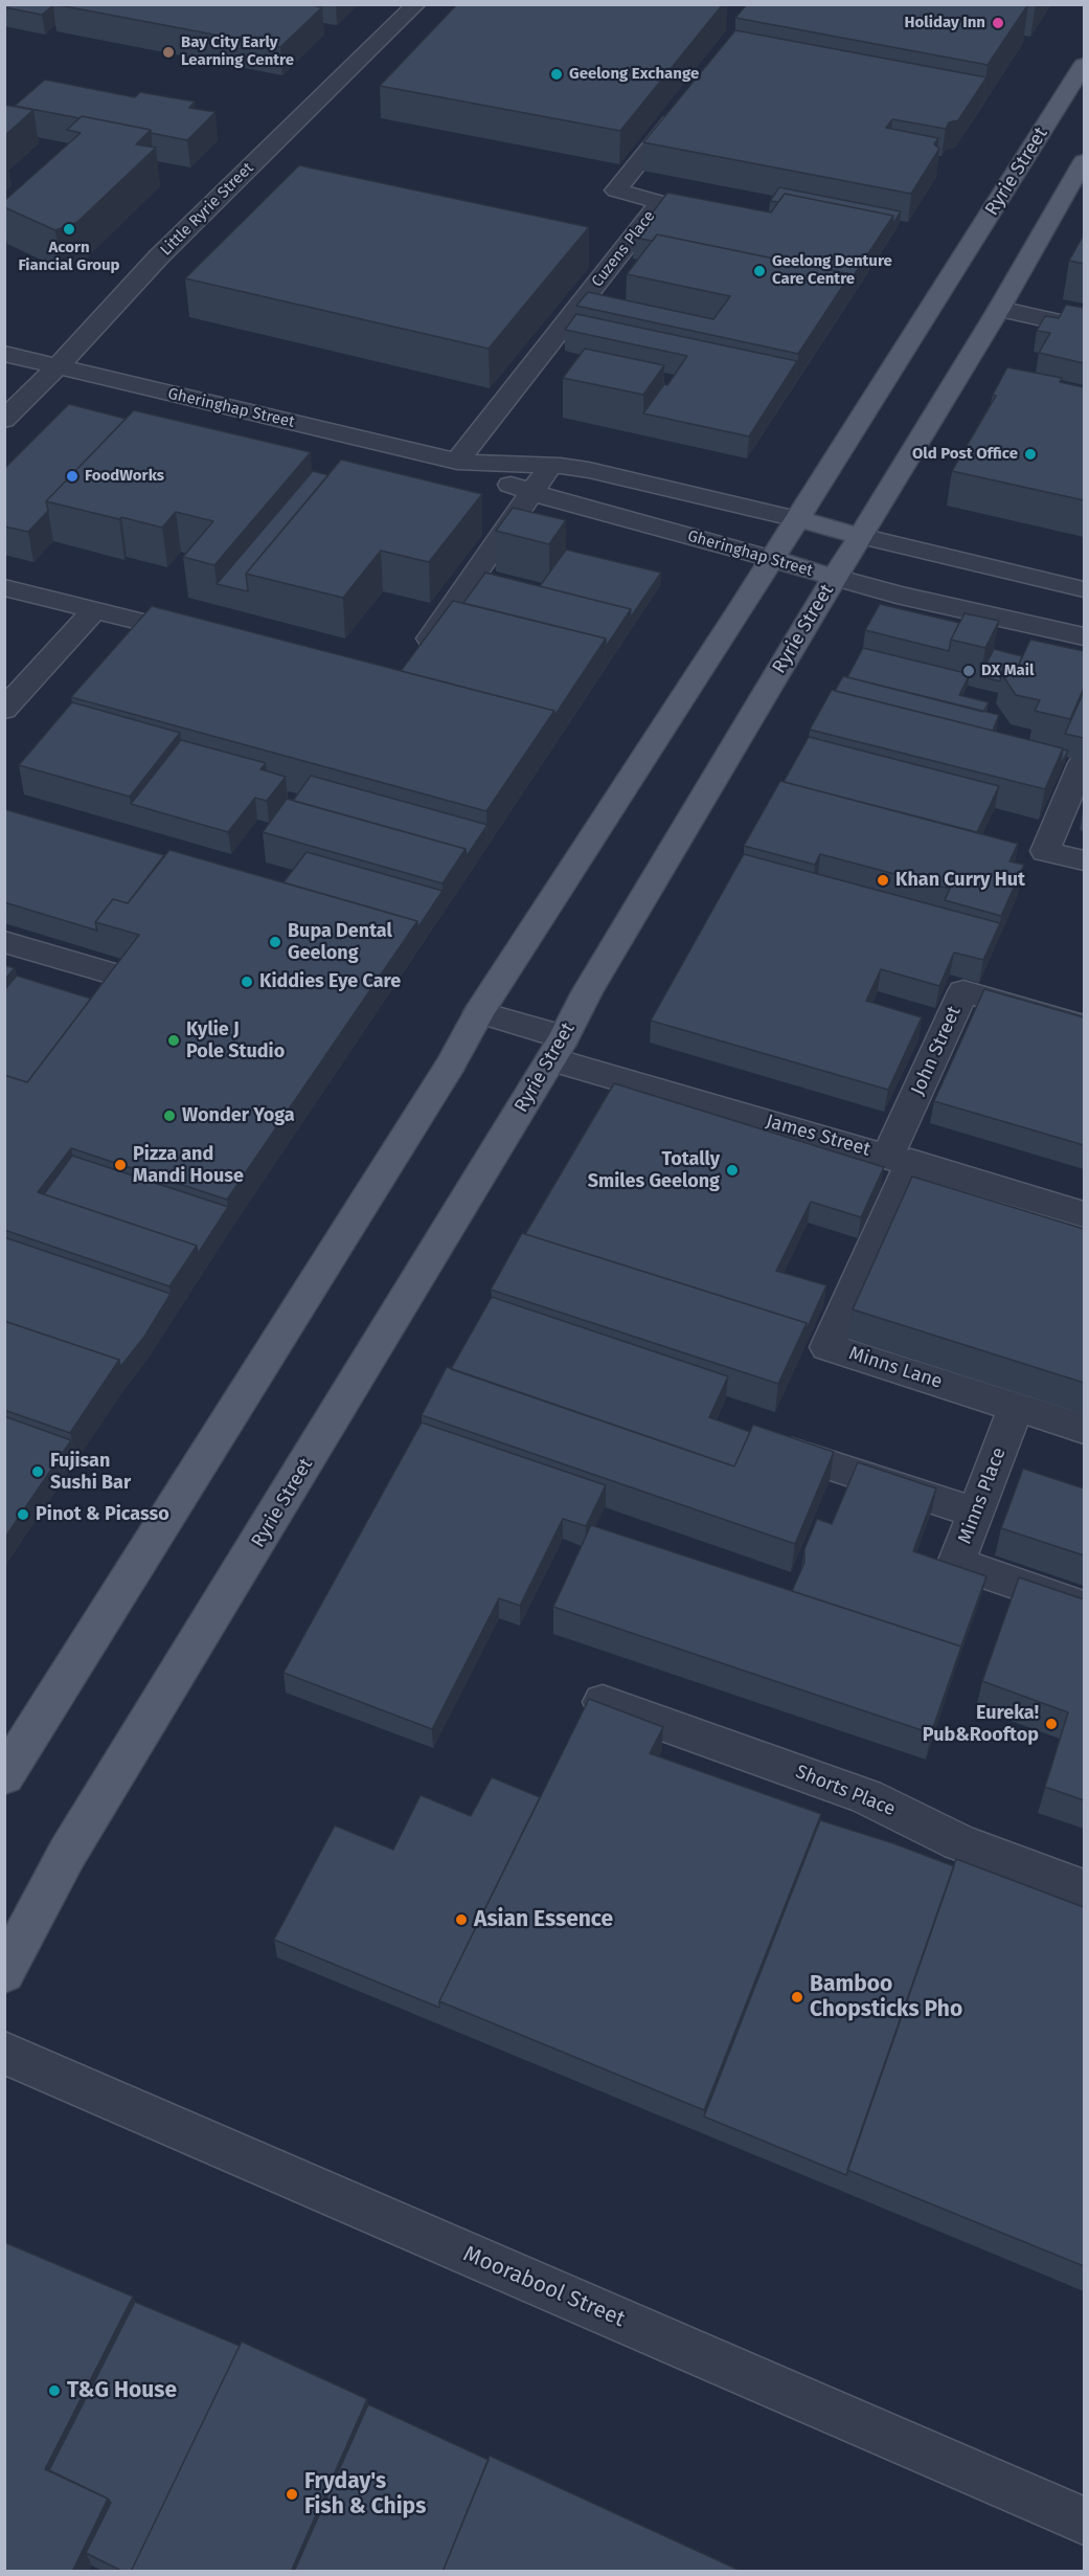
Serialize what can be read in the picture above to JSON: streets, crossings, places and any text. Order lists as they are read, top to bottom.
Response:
{
  "streets": {
    "main road": ["Ryrie Street", "Gheringhap Street"],
    "street": [
      "Little Ryrie Street",
      "Cuzens Place",
      "John Street",
      "James Street",
      "Minns Lane",
      "Minns Place",
      "Shorts Place",
      "Moorabool Street"
    ]
  },
  "crossings": [
    ["Ryrie Street", "Gheringhap Street"],
    ["Ryrie Street", "James Street"],
    ["Little Ryrie Street", "Gheringhap Street"],
    ["Cuzens Place", "Gheringhap Street"],
    ["John Street", "James Street"],
    ["John Street", "Minns Lane"],
    ["James Street", "Minns Lane"],
    ["Minns Lane", "Minns Place"]
  ],
  "places": [
    "Holiday Inn",
    "Bay City Early Learning Centre",
    "Geelong Exchange",
    "Acorn Fiancial Group",
    "Geelong Denture Care Centre",
    "Old Post Office",
    "FoodWorks",
    "DX Mail",
    "Khan Curry Hut",
    "Bupa Dental Geelong",
    "Kiddies Eye Care",
    "Kylie J Pole Studio",
    "Wonder Yoga",
    "Pizza and Mandi House",
    "Totally Smiles Geelong",
    "Fujisan Sushi Bar",
    "Pinot & Picasso",
    "Eureka! Pub&Rooftop",
    "Asian Essence",
    "Bamboo Chopsticks Pho",
    "T&G House",
    "Fryday's Fish & Chips"
  ]
}
